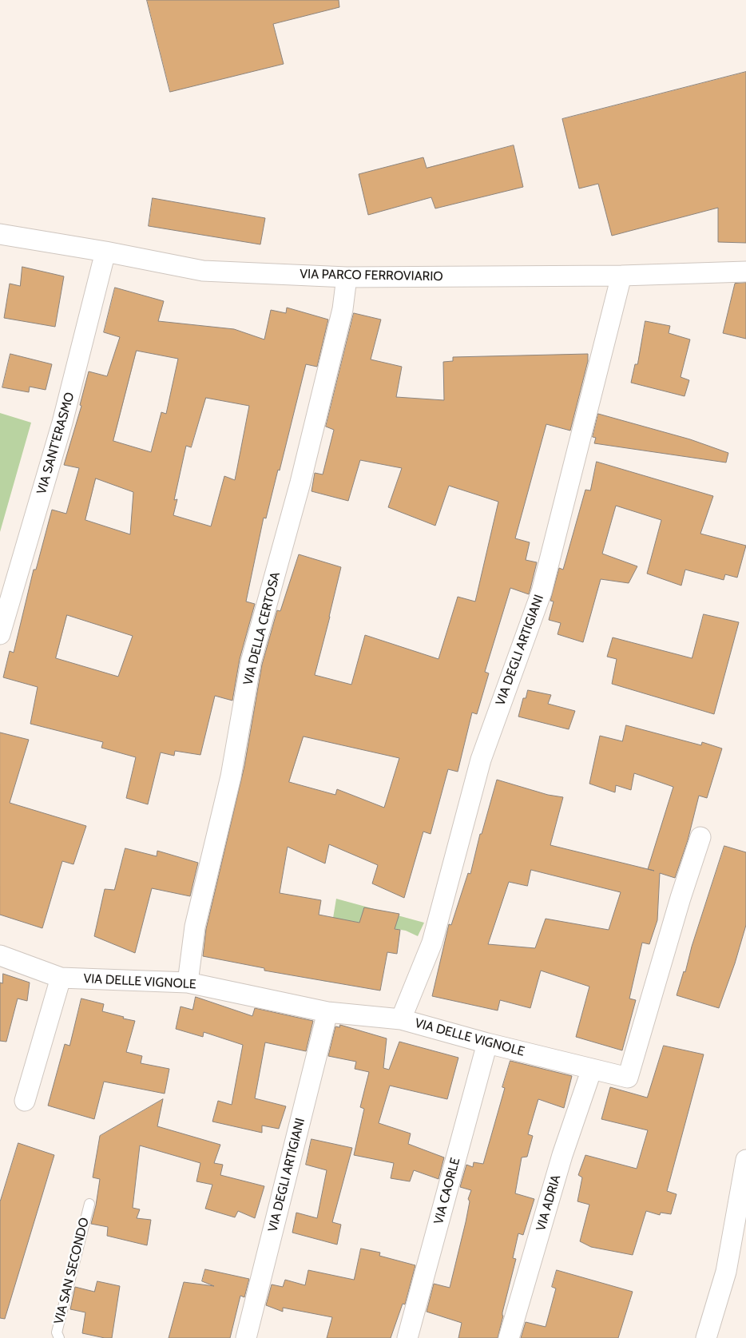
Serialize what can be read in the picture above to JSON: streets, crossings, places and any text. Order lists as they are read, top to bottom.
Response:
{
  "streets": {
    "street": [
      "VIA PARCO FERROVIARIO",
      "VIA SANT'ERASMO",
      "VIA DELLA CERTOSA",
      "VIA DEGLI ARTIGIANI",
      "VIA DELLE VIGNOLE",
      "VIA CAORLE",
      "VIA ADRIA"
    ],
    "lane": ["VIA SAN SECONDO"]
  },
  "crossings": [
    ["VIA PARCO FERROVIARIO", "VIA SANT'ERASMO"],
    ["VIA PARCO FERROVIARIO", "VIA DELLA CERTOSA"],
    ["VIA PARCO FERROVIARIO", "VIA DEGLI ARTIGIANI"],
    ["VIA DELLA CERTOSA", "VIA DELLE VIGNOLE"],
    ["VIA DEGLI ARTIGIANI", "VIA DELLE VIGNOLE"],
    ["VIA DELLE VIGNOLE", "VIA CAORLE"],
    ["VIA DELLE VIGNOLE", "VIA ADRIA"]
  ]
}
